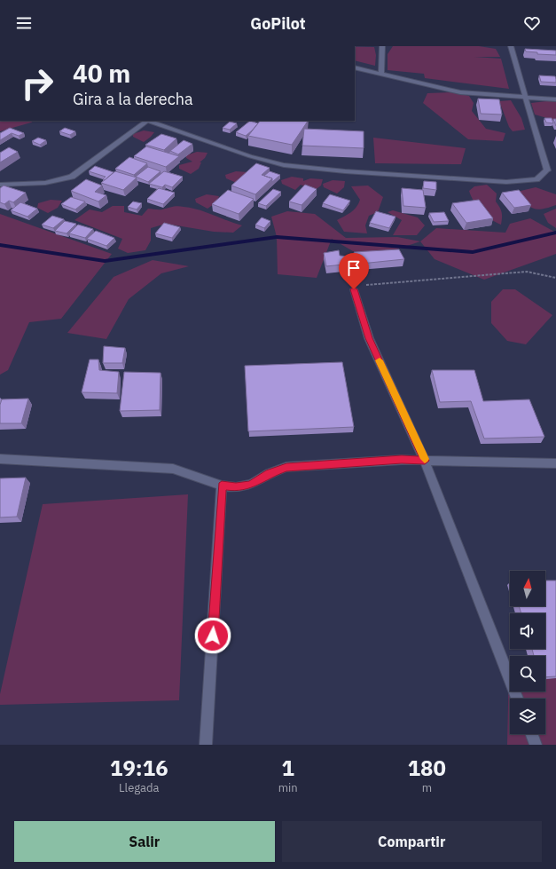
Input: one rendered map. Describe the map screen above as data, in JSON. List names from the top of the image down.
{
  "north": "top",
  "page": {
    "header": "GoPilot",
    "turn": ["40 m", "Gira a la derecha"],
    "eta": [
      "19:16",
      "Llegada",
      "1",
      "min",
      "180",
      "m"
    ],
    "buttons": ["Salir", "Compartir"]
  }
}
